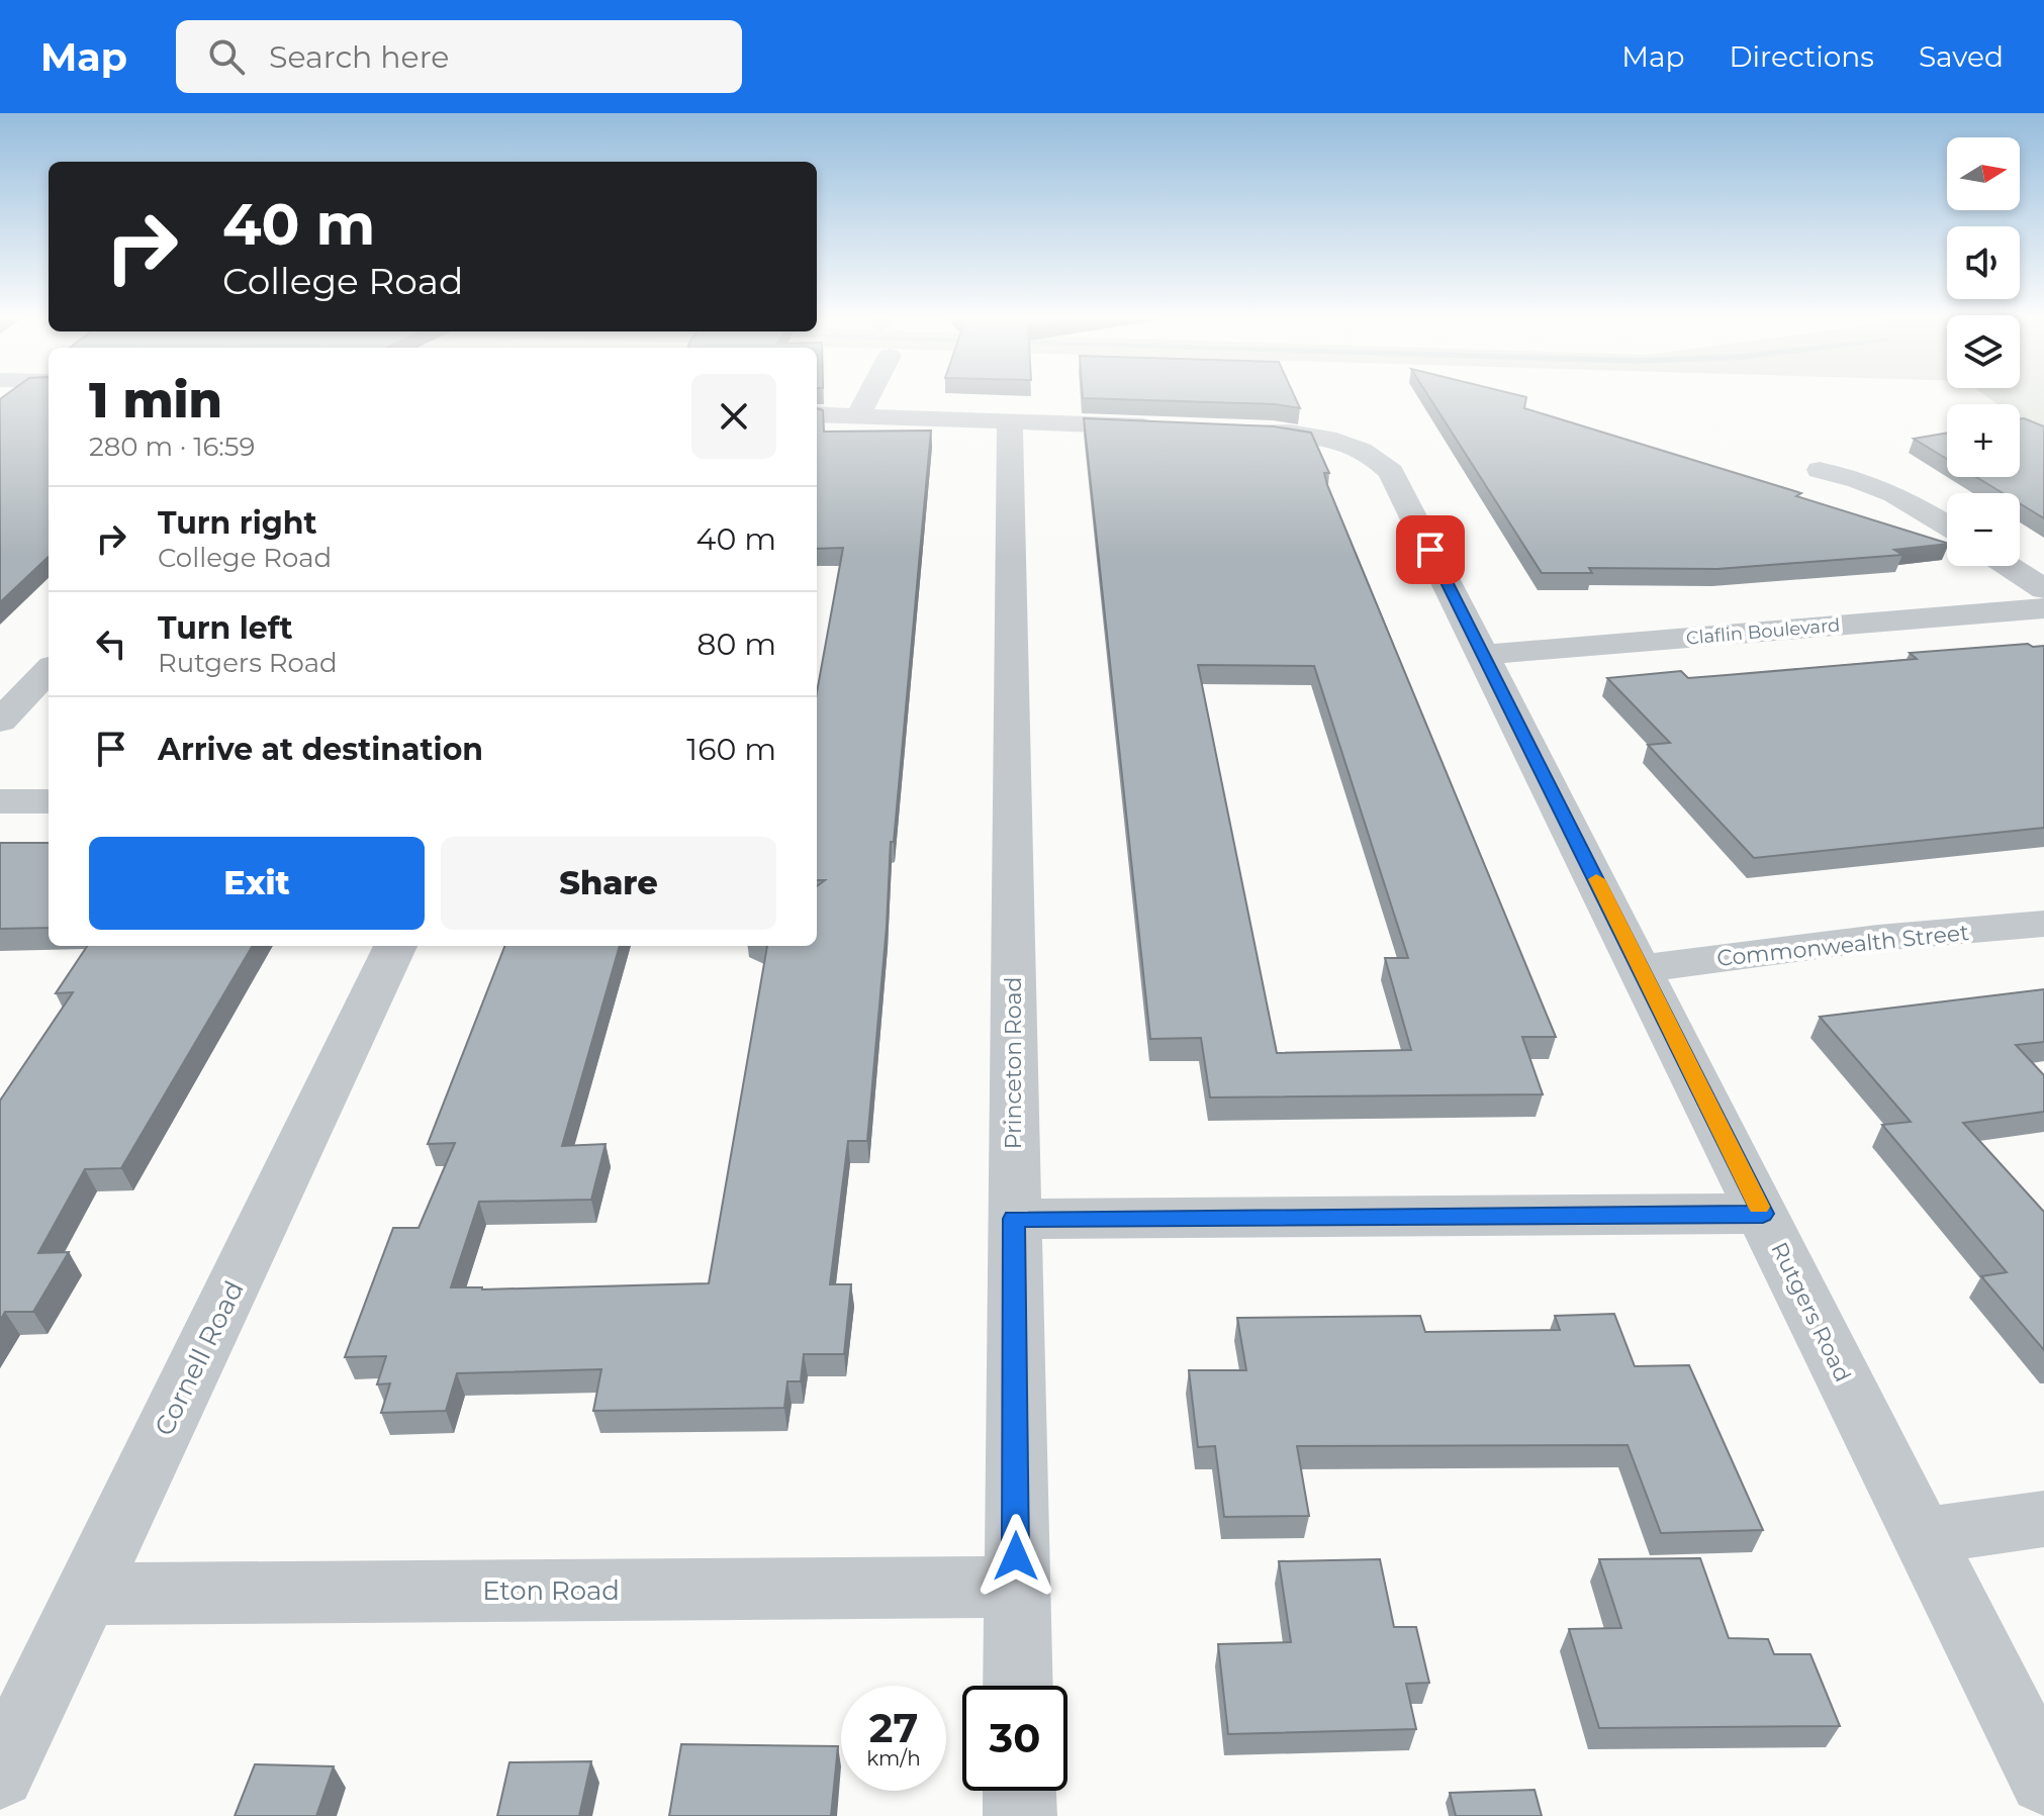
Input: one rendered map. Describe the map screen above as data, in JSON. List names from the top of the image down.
{
  "streets": {
    "street": [
      "Claflin Boulevard",
      "Commonwealth Street",
      "Princeton Road",
      "Rutgers Road",
      "Cornell Road",
      "Eton Road"
    ]
  },
  "crossings": [
    ["Claflin Boulevard", "Rutgers Road"],
    ["Commonwealth Street", "Rutgers Road"],
    ["Princeton Road", "Eton Road"],
    ["Cornell Road", "Eton Road"]
  ],
  "north": "right",
  "page": {
    "header": "Map",
    "search": "Search here",
    "nav": ["Map", "Directions", "Saved"],
    "map_buttons": ["+", "−"],
    "turn": ["40 m", "College Road"],
    "heading": ["1 min", "280 m · 16:59"],
    "list": [
      {
        "name": "Turn right",
        "note": "College Road",
        "value": "40 m"
      },
      {
        "name": "Turn left",
        "note": "Rutgers Road",
        "value": "80 m"
      },
      {
        "name": "Arrive at destination",
        "value": "160 m"
      }
    ],
    "buttons": ["Exit", "Share"],
    "speed": "27 km/h",
    "limit": "30"
  }
}
